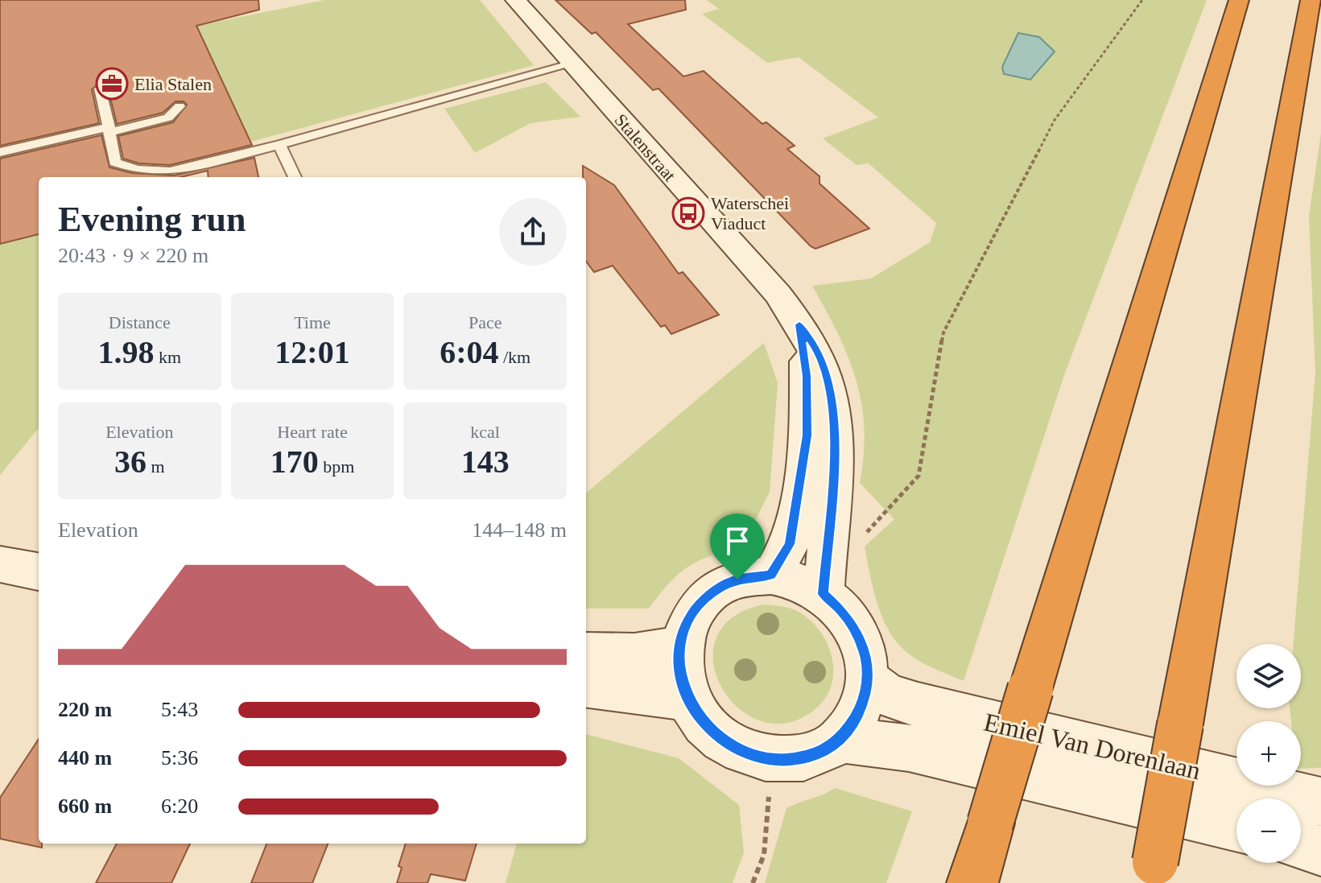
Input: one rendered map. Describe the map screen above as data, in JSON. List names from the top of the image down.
{
  "streets": {
    "street": ["Stalenstraat", "Emiel Van Dorenlaan"]
  },
  "crossings": [
    ["Stalenstraat", "Emiel Van Dorenlaan"]
  ],
  "places": {
    "office": ["Elia Stalen"],
    "bus stop": ["Waterschei Viaduct"]
  },
  "page": {
    "heading": ["Evening run", "20:43 · 9 × 220 m"],
    "stats": [
      ["Distance", "1.98 km"],
      ["Time", "12:01"],
      ["Pace", "6:04 /km"],
      ["Elevation", "36 m"],
      ["Heart rate", "170 bpm"],
      ["kcal", "143"]
    ],
    "chart": ["Elevation", "144–148 m"],
    "map_buttons": ["+", "−"],
    "list": [
      {
        "name": "220 m",
        "note": "5:43"
      },
      {
        "name": "440 m",
        "note": "5:36"
      },
      {
        "name": "660 m",
        "note": "6:20"
      }
    ]
  }
}
